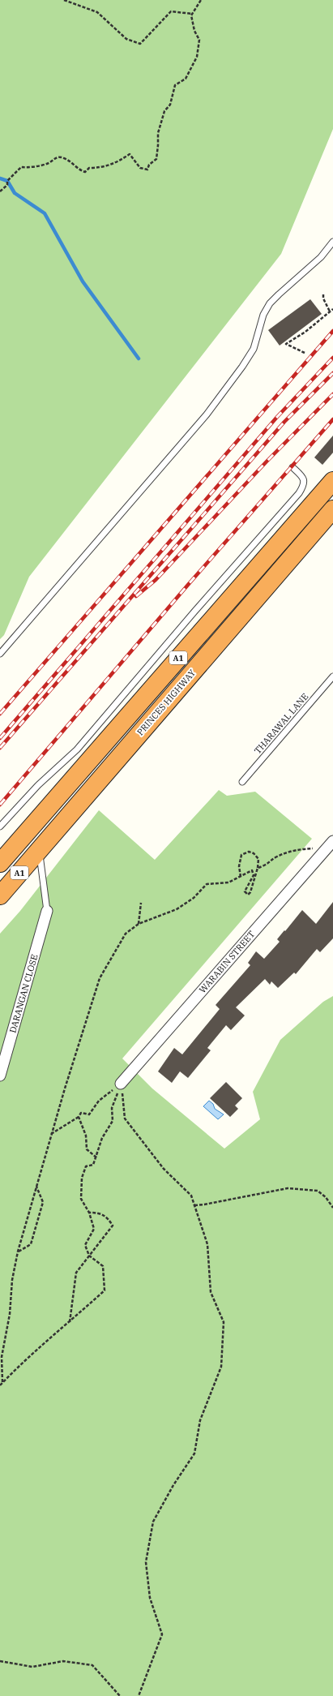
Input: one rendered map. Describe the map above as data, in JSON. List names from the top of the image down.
{
  "streets": {
    "highway": ["A1", "PRINCES HIGHWAY"],
    "street": ["WARABIN STREET", "DARANGAN CLOSE"],
    "lane": ["THARAWAL LANE"]
  }
}
